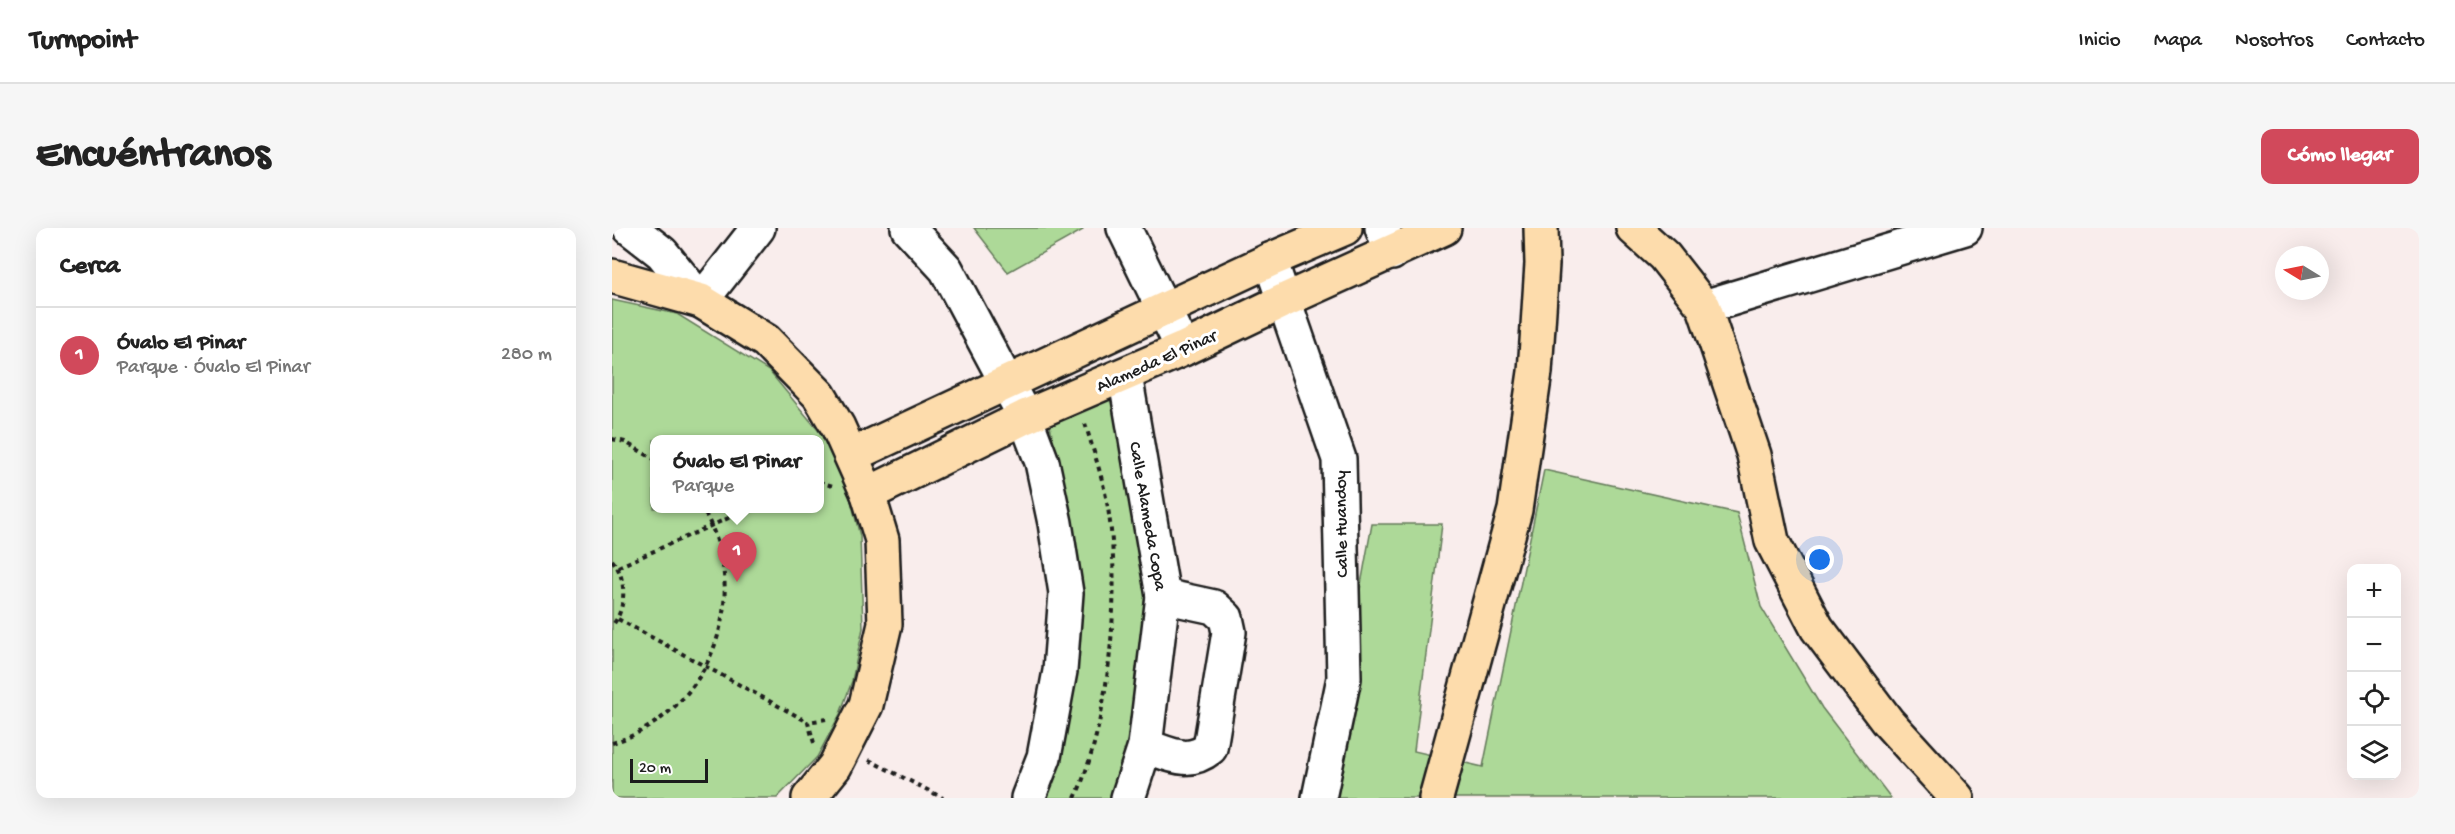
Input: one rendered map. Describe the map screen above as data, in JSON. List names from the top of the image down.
{
  "streets": {
    "main road": ["Alameda El Pinar"],
    "street": ["Calle Alameda Copa", "Calle Huandoy"]
  },
  "crossings": [
    ["Alameda El Pinar", "Calle Alameda Copa"],
    ["Alameda El Pinar", "Calle Huandoy"]
  ],
  "scale_bar": "20 m",
  "north": "left",
  "page": {
    "header": "Turnpoint",
    "nav": [
      "Inicio",
      "Mapa",
      "Nosotros",
      "Contacto"
    ],
    "buttons": "Cómo llegar",
    "title": "Encuéntranos",
    "heading": "Cerca",
    "list": [
      {
        "mark": "1",
        "name": "Óvalo El Pinar",
        "note": "Parque · Óvalo El Pinar",
        "value": "280 m"
      }
    ],
    "popup": ["Óvalo El Pinar", "Parque"],
    "pins": "1",
    "map_buttons": ["+", "−"],
    "scale": "20 m"
  }
}
